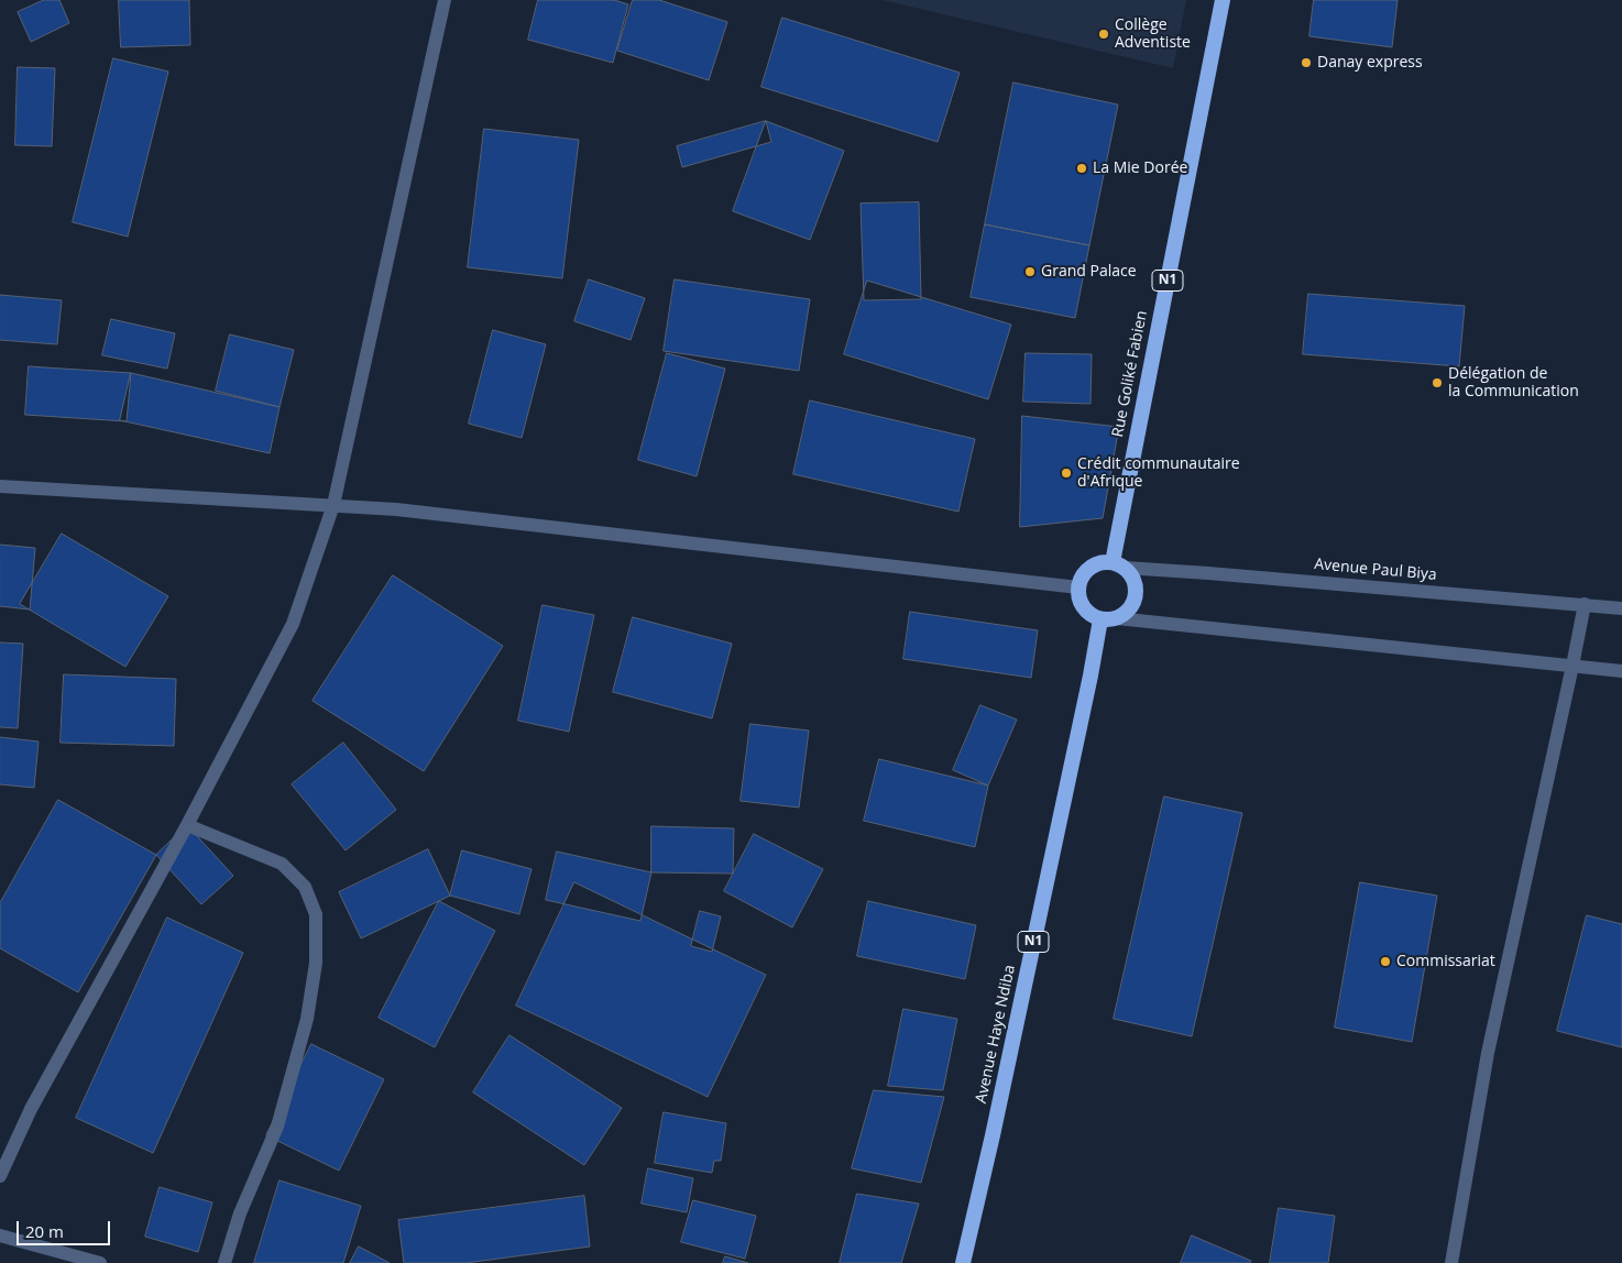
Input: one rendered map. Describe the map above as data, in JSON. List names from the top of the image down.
{
  "streets": {
    "highway": ["N1", "Rue Goliké Fabien", "Avenue Haye Ndiba"],
    "street": ["Avenue Paul Biya"]
  },
  "crossings": [
    ["Rue Goliké Fabien", "Avenue Paul Biya"],
    ["Rue Goliké Fabien", "Avenue Haye Ndiba"],
    ["Avenue Paul Biya", "Avenue Haye Ndiba"]
  ],
  "places": [
    "Collège Adventiste",
    "Danay express",
    "La Mie Dorée",
    "Grand Palace",
    "Délégation de la Communication",
    "Crédit communautaire d'Afrique",
    "Commissariat"
  ],
  "scale_bar": "20 m"
}
